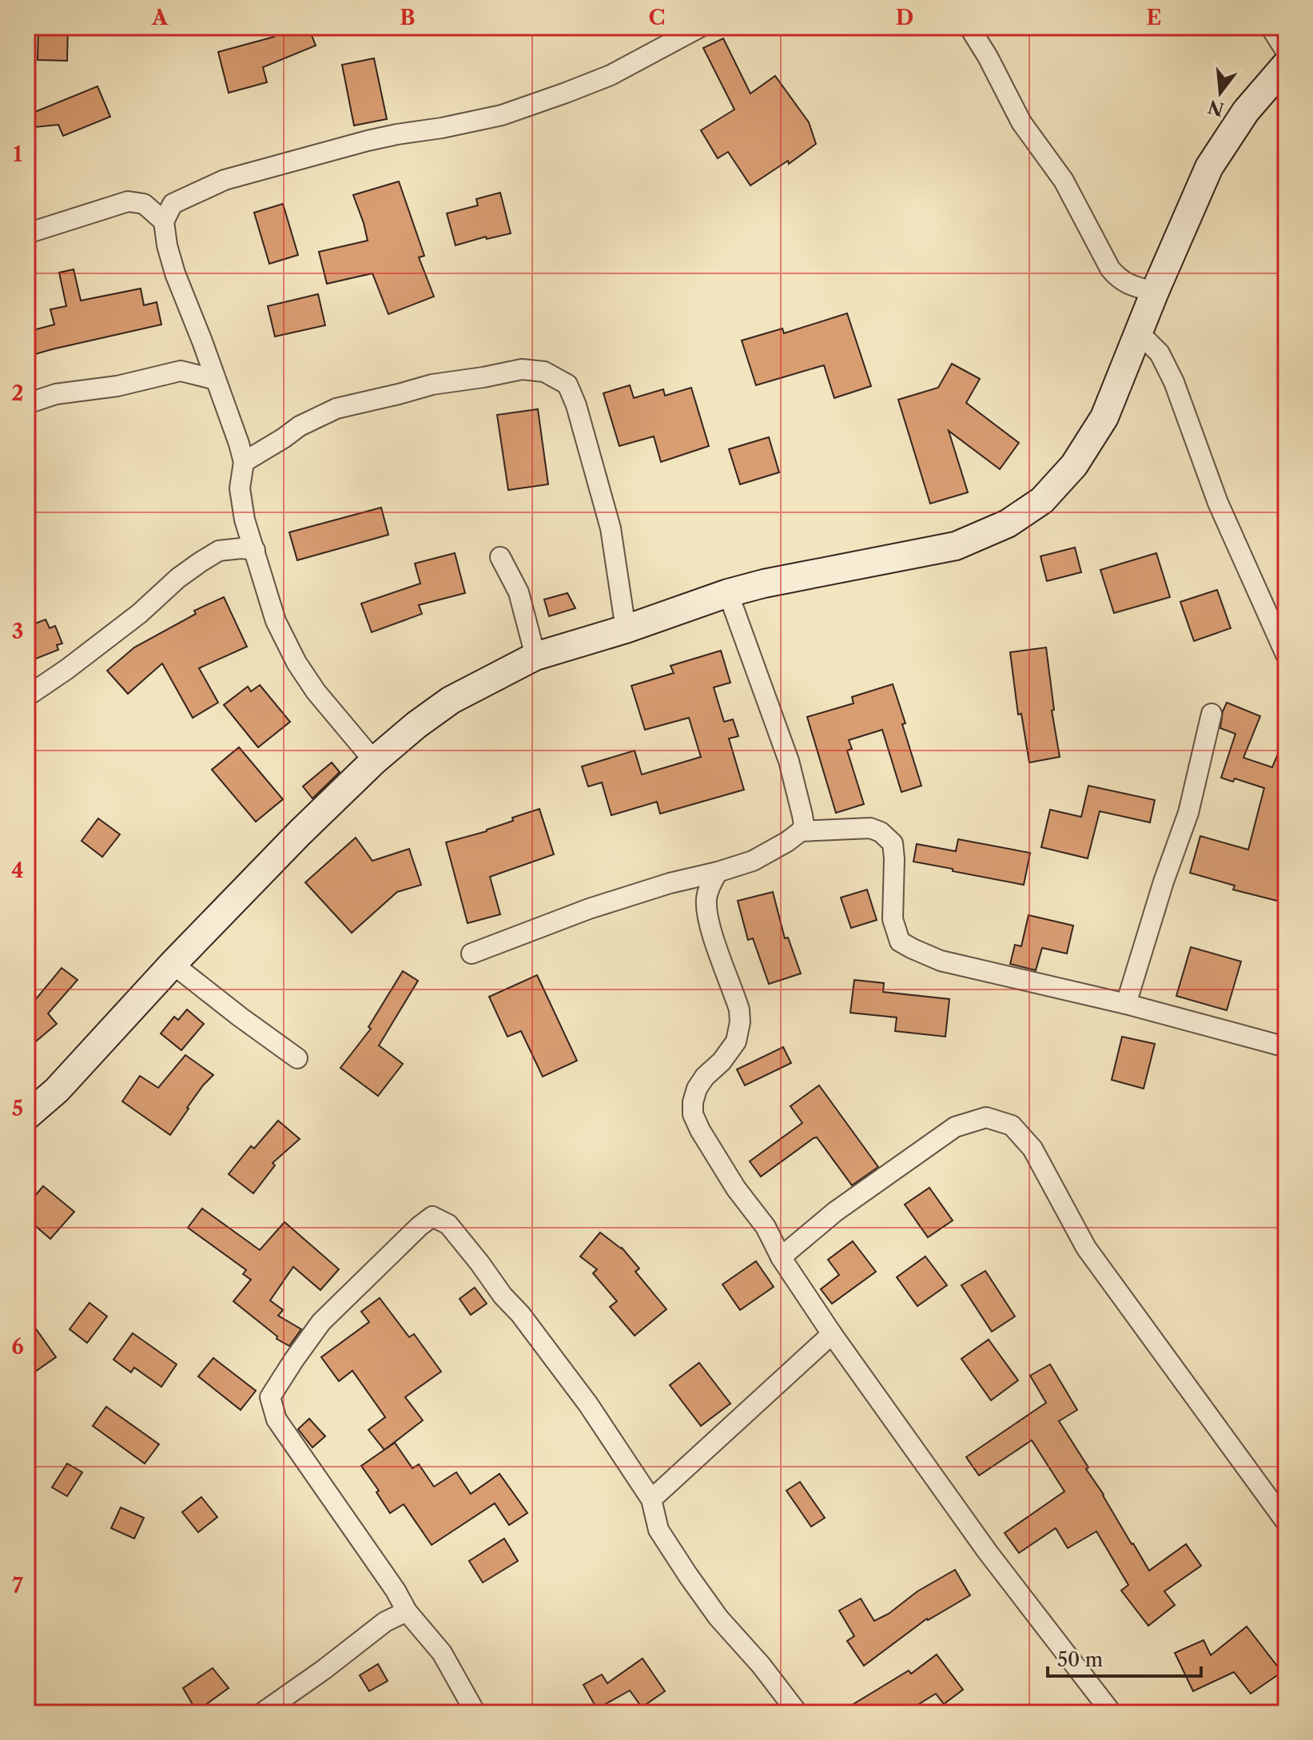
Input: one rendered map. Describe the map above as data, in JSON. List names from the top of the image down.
{
  "scale_bar": "50 m",
  "north": "bottom",
  "grid": {
    "columns": [
      "A",
      "B",
      "C",
      "D",
      "E"
    ],
    "rows": [
      "1",
      "2",
      "3",
      "4",
      "5",
      "6",
      "7"
    ]
  }
}
